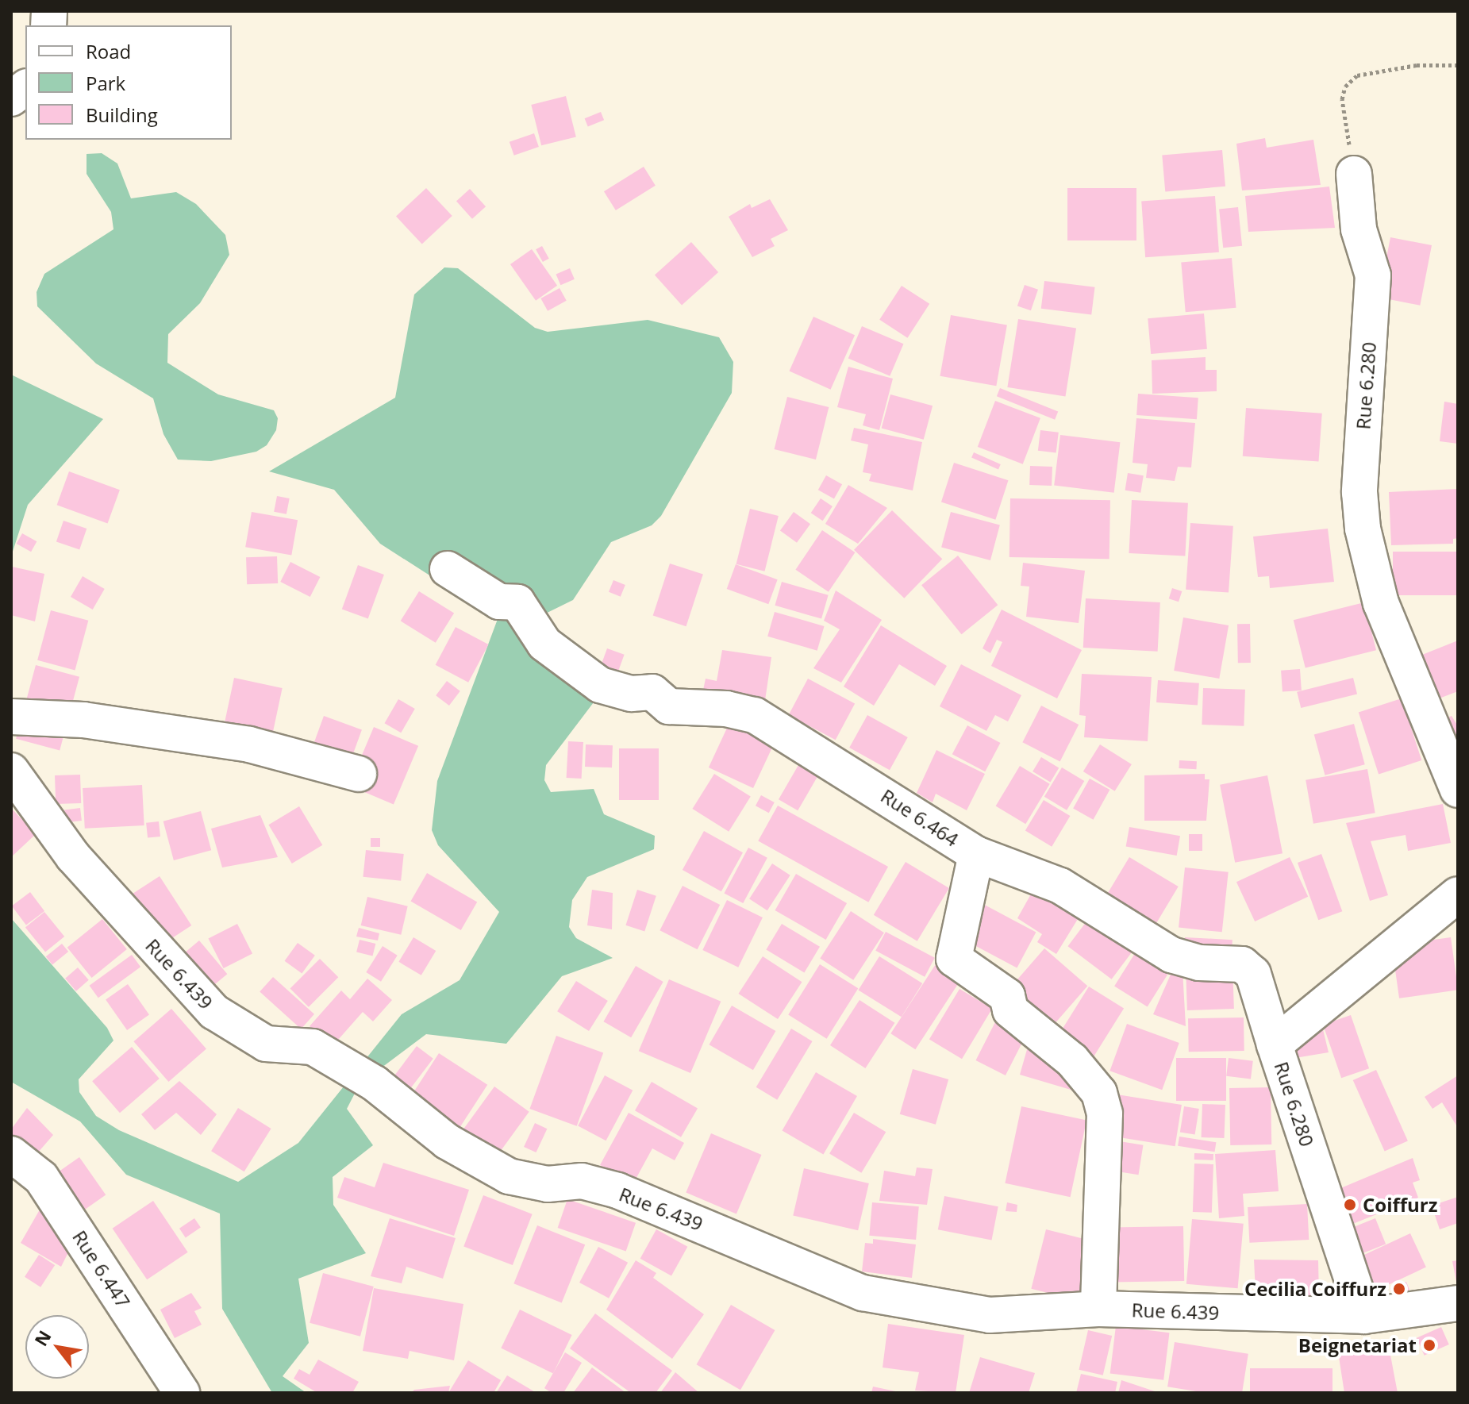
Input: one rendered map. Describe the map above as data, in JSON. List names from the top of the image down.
{
  "streets": {
    "street": [
      "Rue 6.280",
      "Rue 6.464",
      "Rue 6.439",
      "Rue 6.447"
    ]
  },
  "crossings": [
    ["Rue 6.280", "Rue 6.439"],
    ["Rue 6.464", "Rue 6.439"]
  ],
  "places": ["Coiffurz", "Cecilia Coiffurz", "Beignetariat"],
  "legend": ["Road", "Park", "Building"],
  "north": "top left"
}
